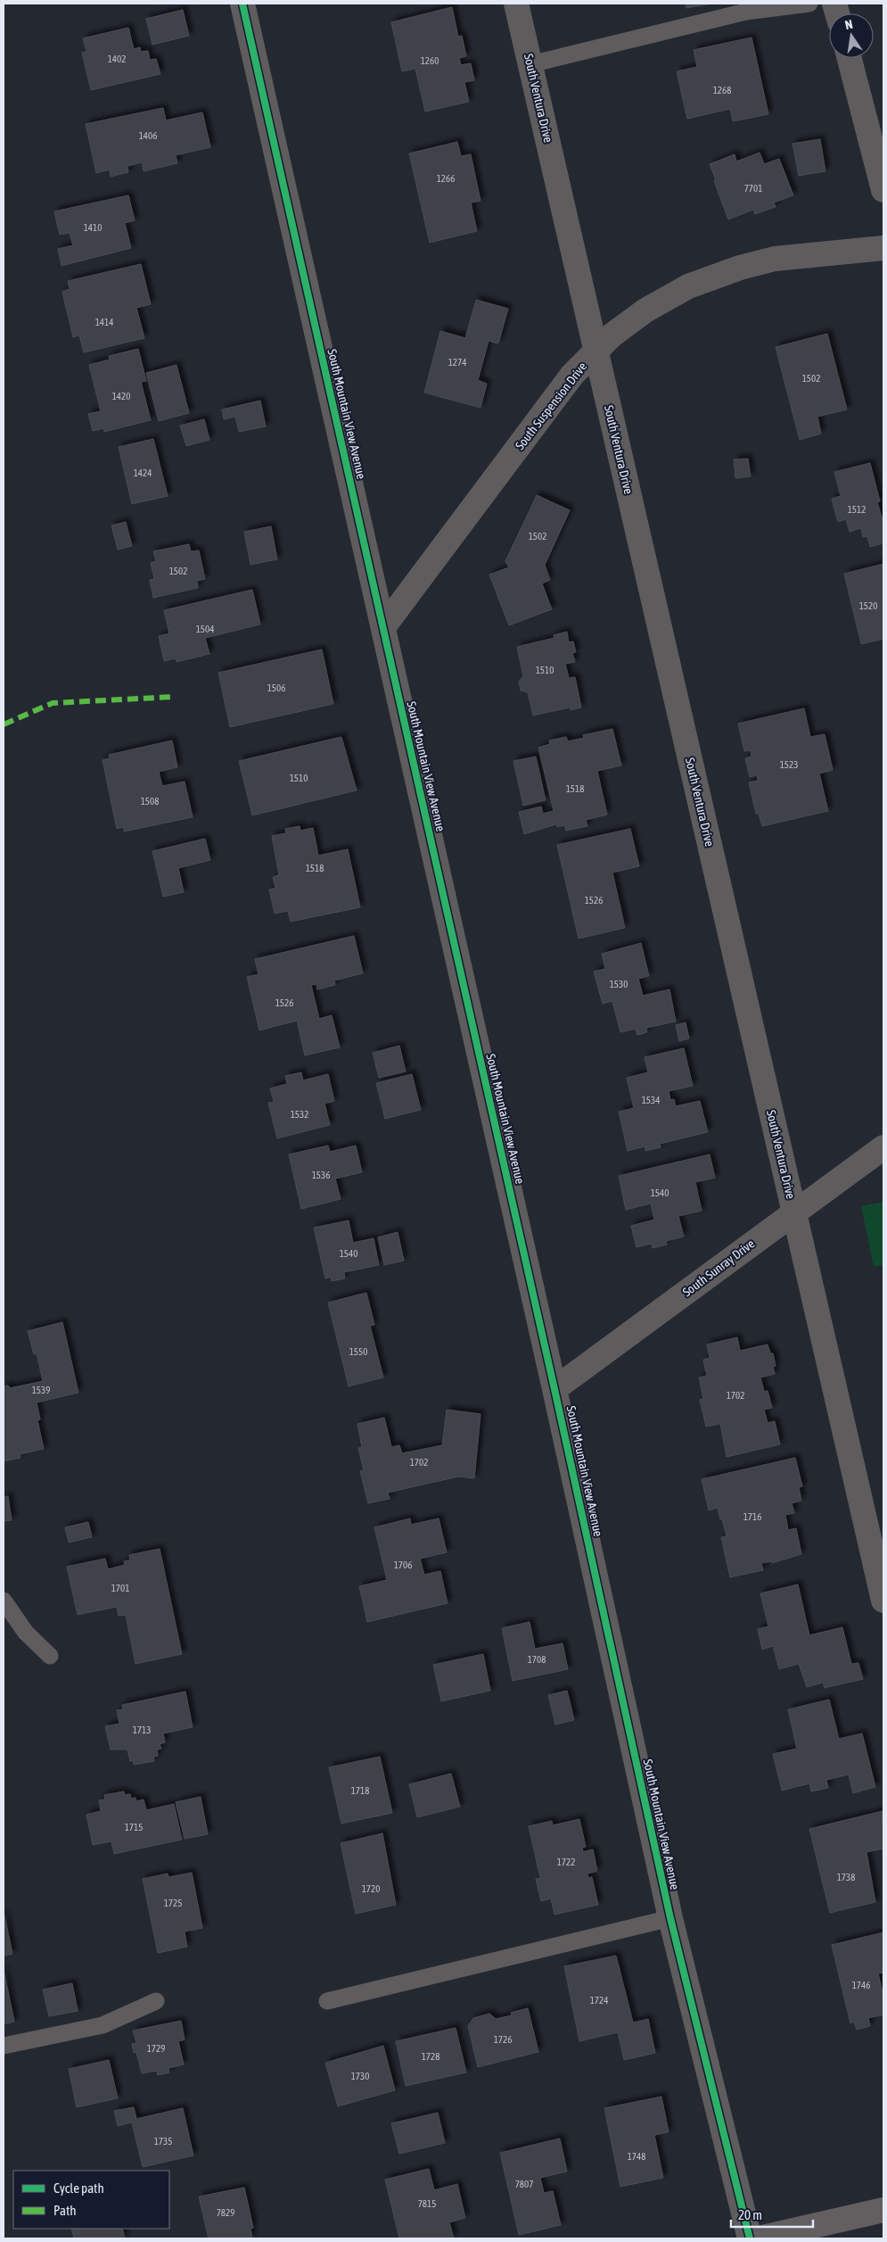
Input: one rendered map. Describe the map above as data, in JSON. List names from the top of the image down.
{
  "streets": {
    "street": [
      "South Ventura Drive",
      "South Suspension Drive",
      "South Mountain View Avenue",
      "South Sunray Drive"
    ]
  },
  "crossings": [
    ["South Ventura Drive", "South Suspension Drive"],
    ["South Ventura Drive", "South Sunray Drive"],
    ["South Suspension Drive", "South Mountain View Avenue"],
    ["South Mountain View Avenue", "South Sunray Drive"]
  ],
  "house_numbers": [
    "1402",
    "1260",
    "1268",
    "1406",
    "1266",
    "7701",
    "1410",
    "1414",
    "1274",
    "1502",
    "1420",
    "1424",
    "1512",
    "1502",
    "1502",
    "1520",
    "1504",
    "1510",
    "1506",
    "1523",
    "1510",
    "1518",
    "1508",
    "1518",
    "1526",
    "1530",
    "1526",
    "1534",
    "1532",
    "1536",
    "1540",
    "1540",
    "1550",
    "1539",
    "1702",
    "1702",
    "1716",
    "1706",
    "1701",
    "1708",
    "1713",
    "1718",
    "1715",
    "1722",
    "1738",
    "1720",
    "1725",
    "1746",
    "1724",
    "1726",
    "1729",
    "1728",
    "1730",
    "1735",
    "1748",
    "7807",
    "7815",
    "7829"
  ],
  "legend": ["Cycle path", "Path"],
  "scale_bar": "20 m",
  "north": "top"
}
